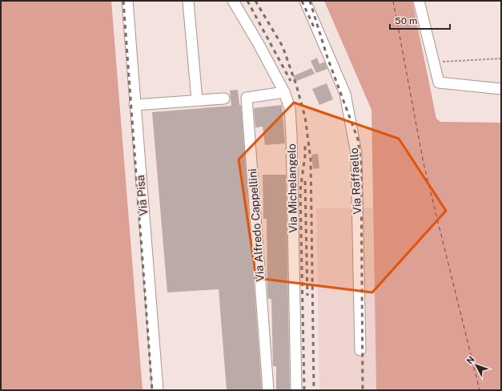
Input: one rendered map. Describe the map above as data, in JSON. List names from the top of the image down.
{
  "streets": {
    "lane": [
      "Via Raffaello",
      "Via Michelangelo",
      "Via Pisa",
      "Via Alfredo Cappellini"
    ]
  },
  "crossings": [
    ["Via Michelangelo", "Via Alfredo Cappellini"]
  ],
  "scale_bar": "50 m",
  "north": "top left"
}
